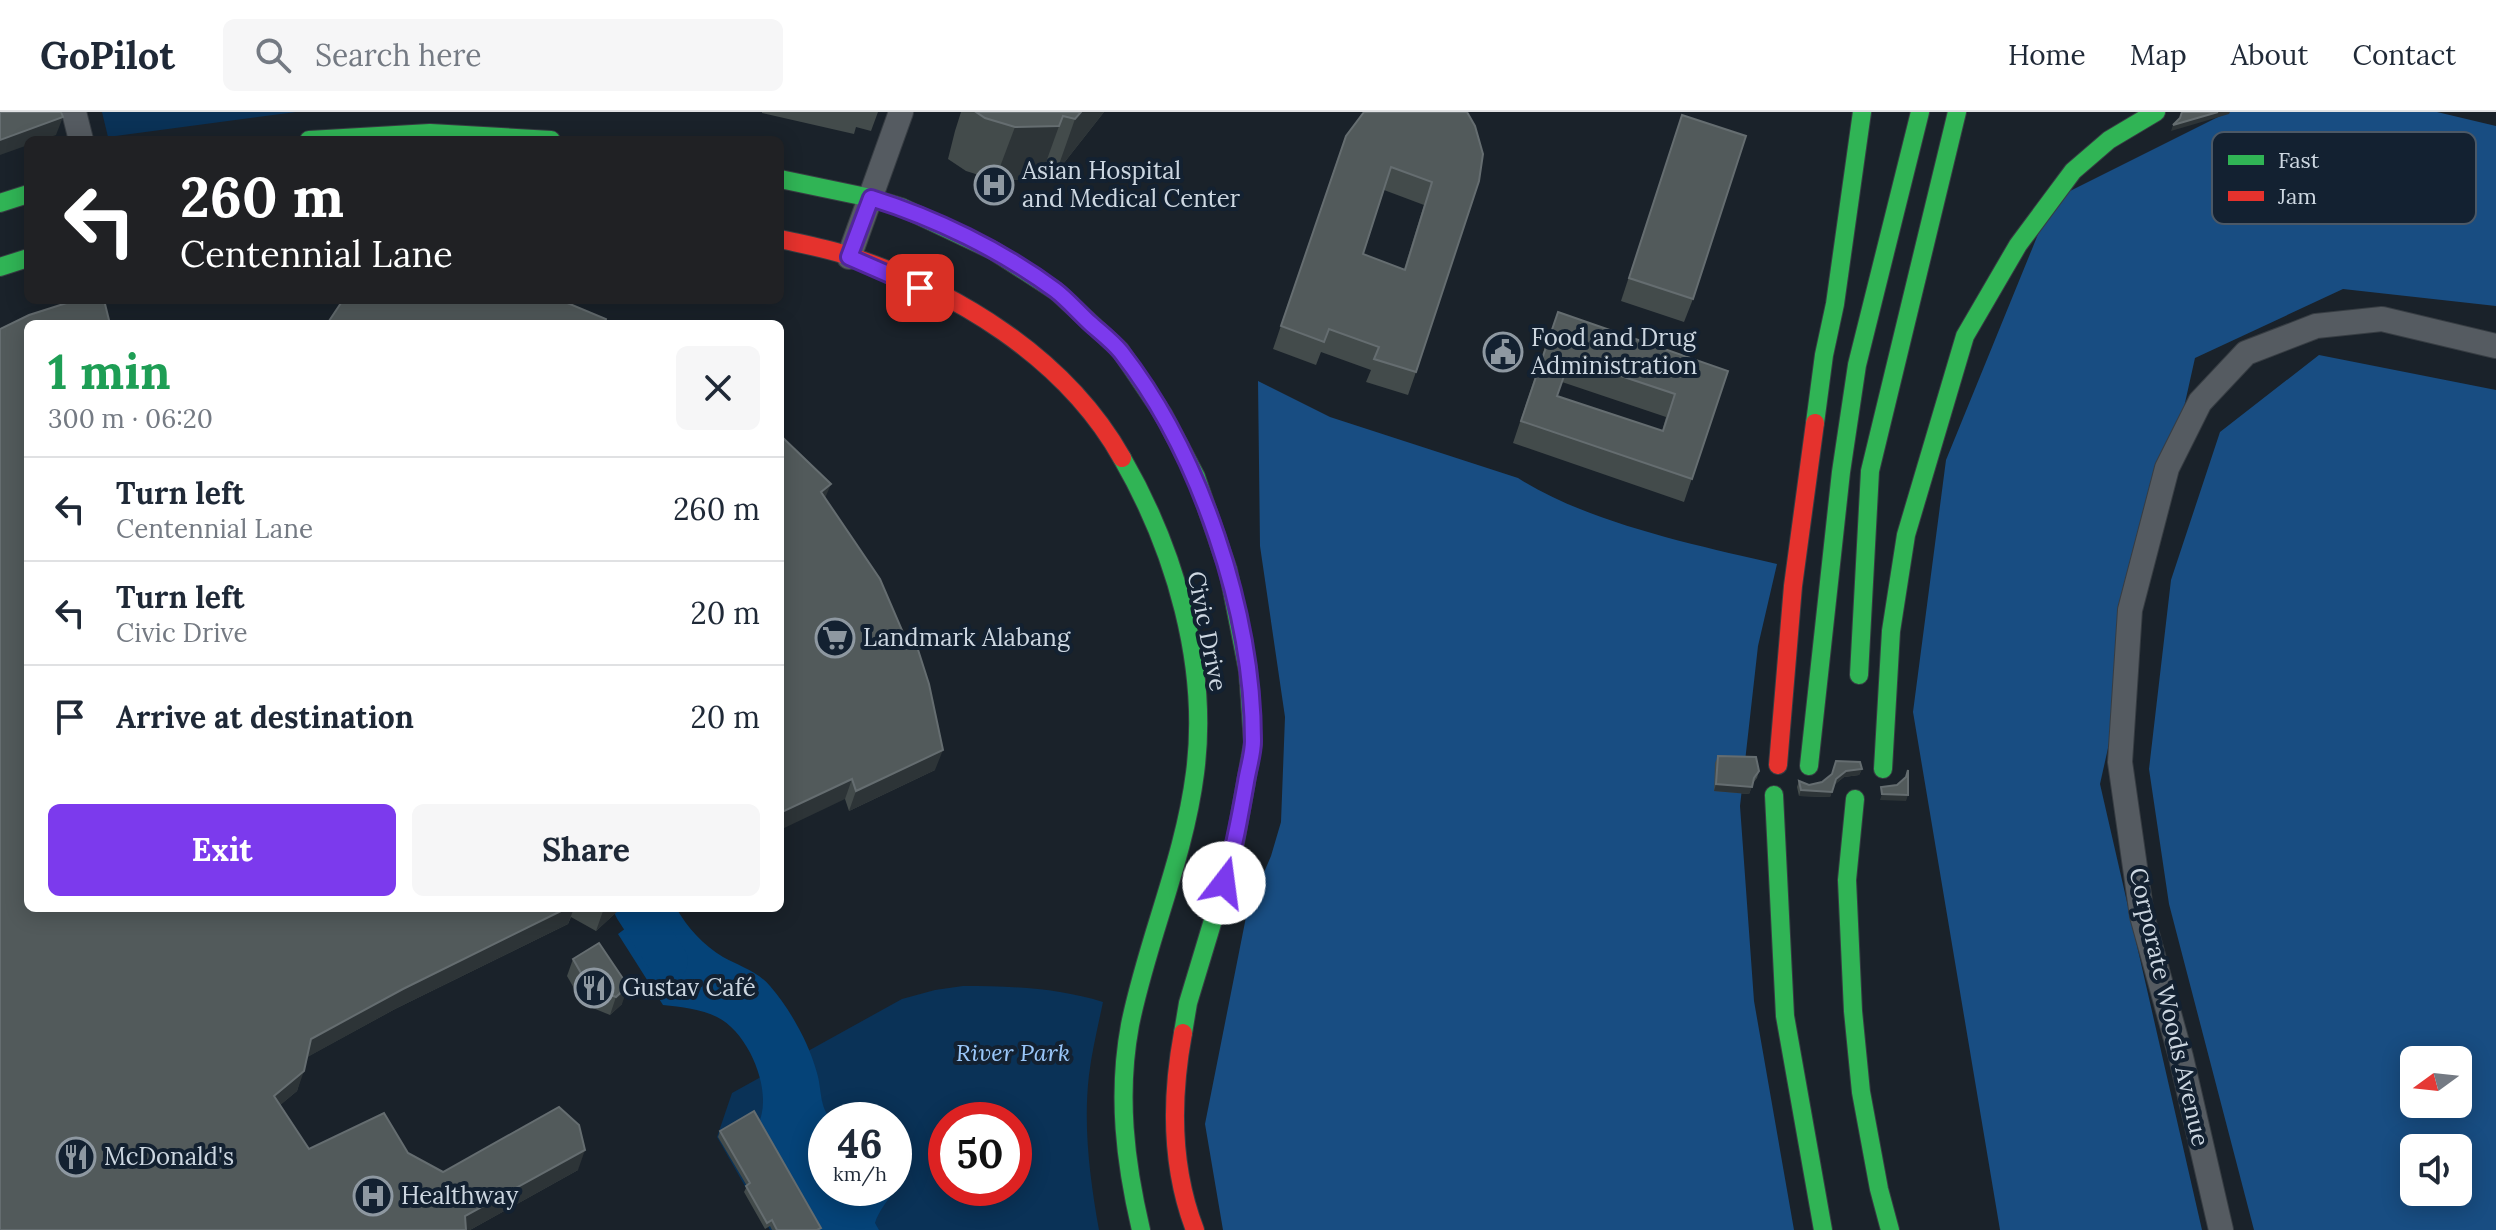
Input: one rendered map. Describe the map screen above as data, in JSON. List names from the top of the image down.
{
  "streets": {
    "main road": ["Civic Drive"],
    "street": ["Corporate Woods Avenue"]
  },
  "parks": ["River Park"],
  "places": {
    "hospital": ["Asian Hospital and Medical Center", "Healthway"],
    "public building": ["Food and Drug Administration"],
    "supermarket": ["Landmark Alabang"],
    "restaurant": ["Gustav Café", "McDonald's"]
  },
  "legend": ["Fast", "Jam"],
  "north": "left",
  "page": {
    "header": "GoPilot",
    "search": "Search here",
    "nav": [
      "Home",
      "Map",
      "About",
      "Contact"
    ],
    "turn": ["260 m", "Centennial Lane"],
    "heading": ["1 min", "300 m · 06:20"],
    "list": [
      {
        "name": "Turn left",
        "note": "Centennial Lane",
        "value": "260 m"
      },
      {
        "name": "Turn left",
        "note": "Civic Drive",
        "value": "20 m"
      },
      {
        "name": "Arrive at destination",
        "value": "20 m"
      }
    ],
    "buttons": ["Exit", "Share"],
    "speed": "46 km/h",
    "limit": "50"
  }
}
